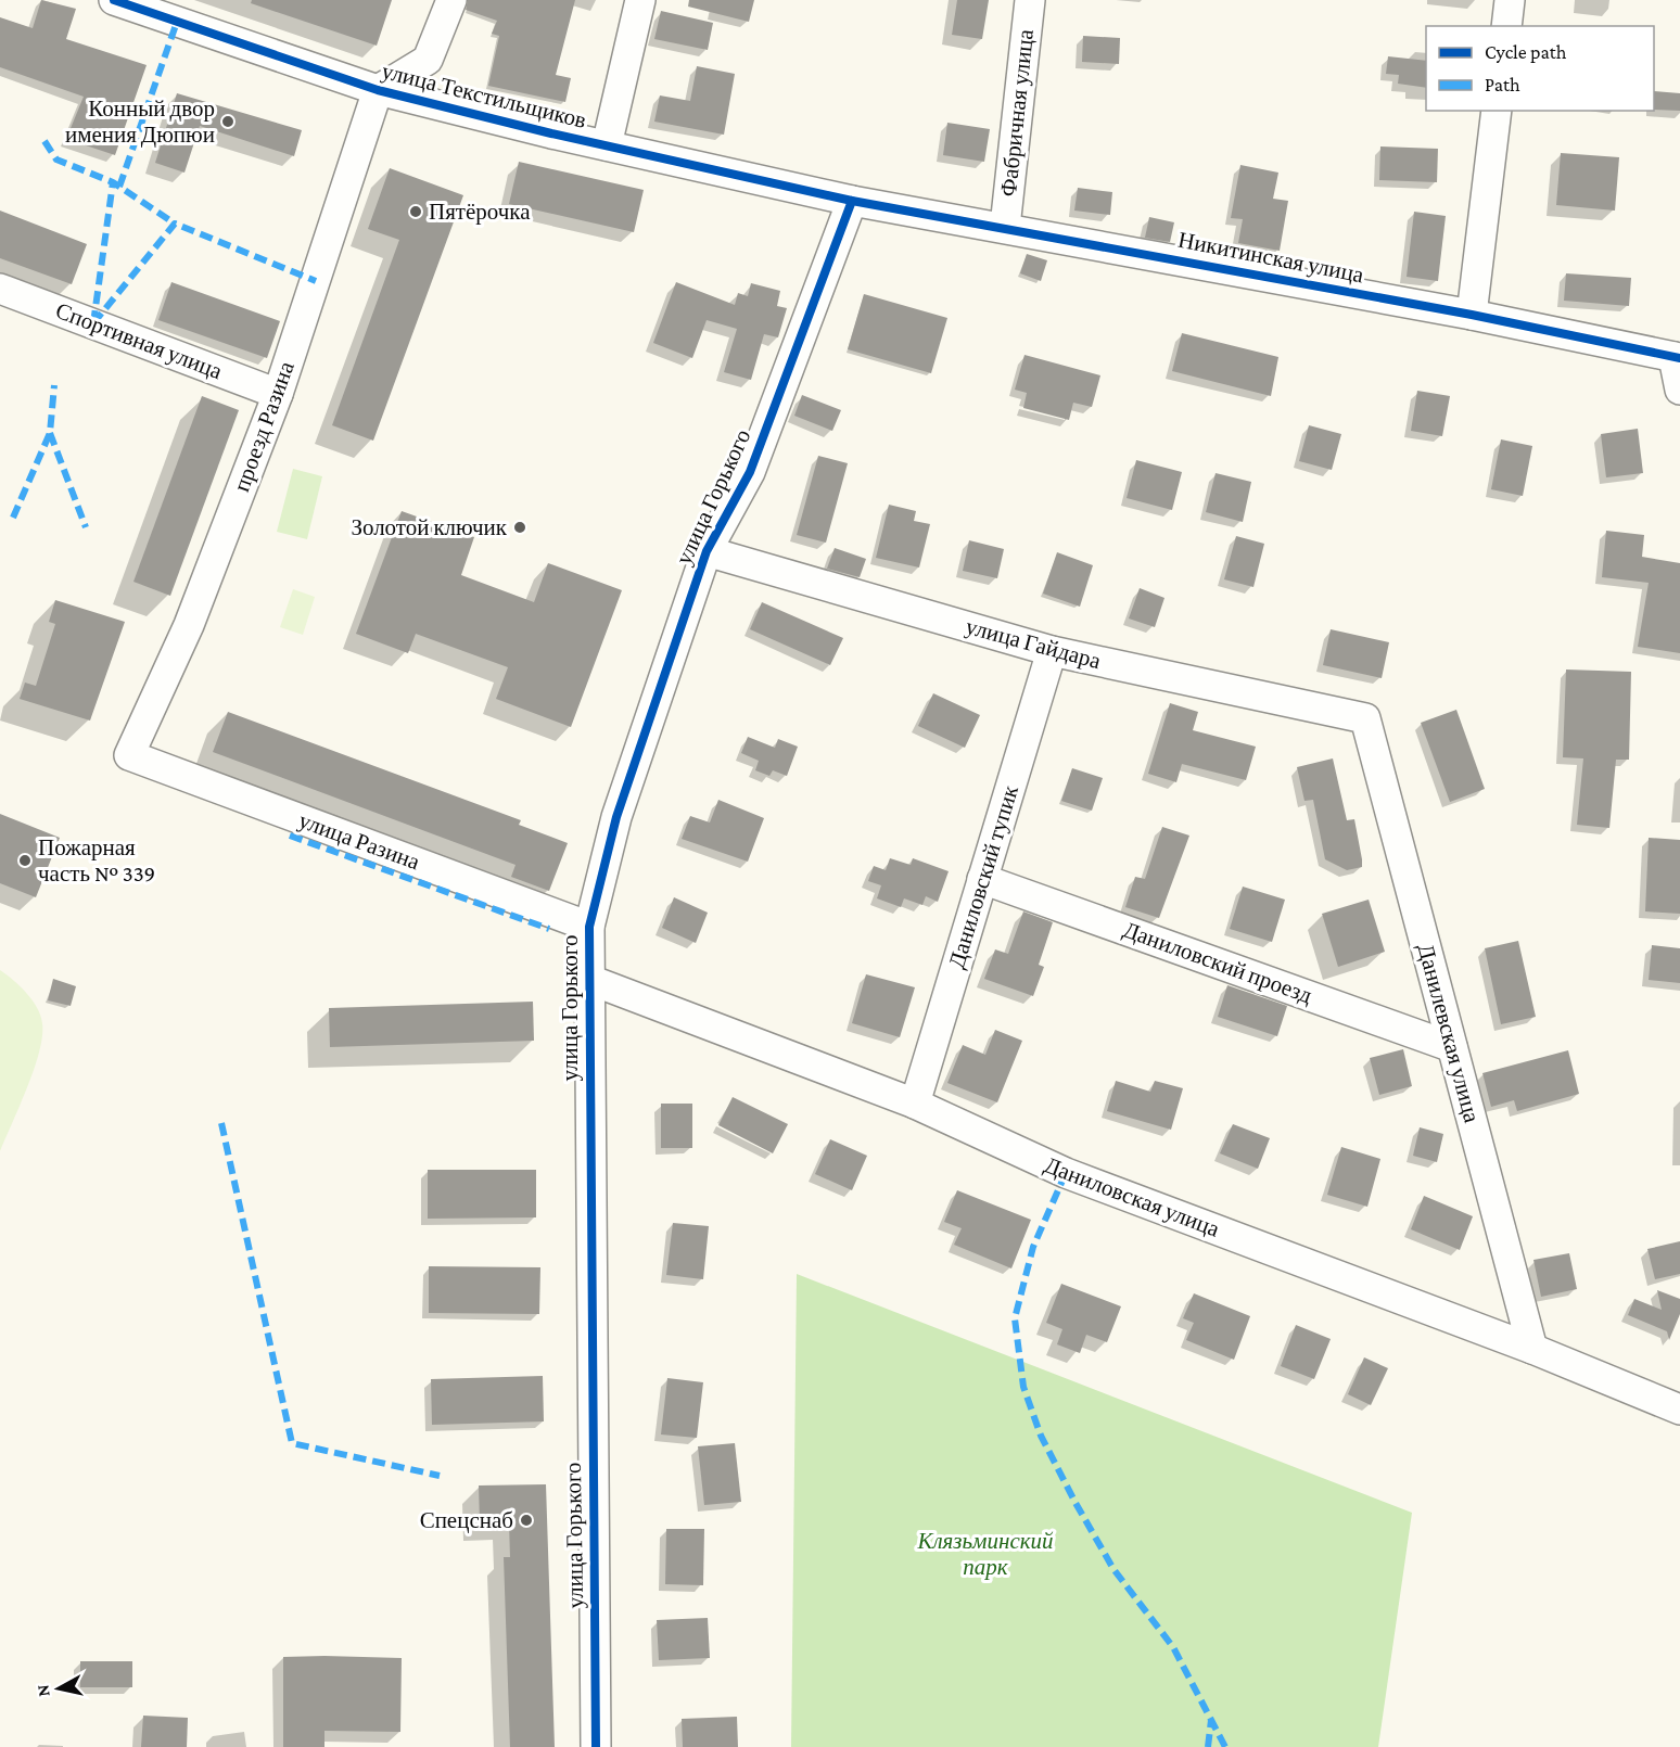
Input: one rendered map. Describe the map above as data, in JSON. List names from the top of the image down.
{
  "streets": {
    "street": [
      "улица Текстильщиков",
      "Фабричная улица",
      "Никитинская улица",
      "Спортивная улица",
      "проезд Разина",
      "улица Горького",
      "улица Гайдара",
      "улица Разина",
      "Даниловский тупик",
      "Даниловский проезд",
      "Данилевская улица",
      "Даниловская улица"
    ]
  },
  "crossings": [
    ["улица Текстильщиков", "Никитинская улица"],
    ["улица Текстильщиков", "проезд Разина"],
    ["улица Текстильщиков", "улица Горького"],
    ["Фабричная улица", "Никитинская улица"],
    ["Никитинская улица", "улица Горького"],
    ["Спортивная улица", "проезд Разина"],
    ["проезд Разина", "улица Разина"],
    ["улица Горького", "улица Гайдара"],
    ["улица Горького", "улица Разина"],
    ["улица Горького", "Даниловская улица"],
    ["улица Гайдара", "Даниловский тупик"],
    ["улица Гайдара", "Данилевская улица"],
    ["Даниловский тупик", "Даниловский проезд"],
    ["Даниловский тупик", "Даниловская улица"],
    ["Даниловский проезд", "Данилевская улица"],
    ["Данилевская улица", "Даниловская улица"]
  ],
  "parks": ["Клязьминский парк"],
  "places": [
    "Конный двор имения Дюпюи",
    "Пятёрочка",
    "Золотой ключик",
    "Пожарная часть № 339",
    "Спецснаб"
  ],
  "legend": ["Cycle path", "Path"],
  "north": "left"
}
